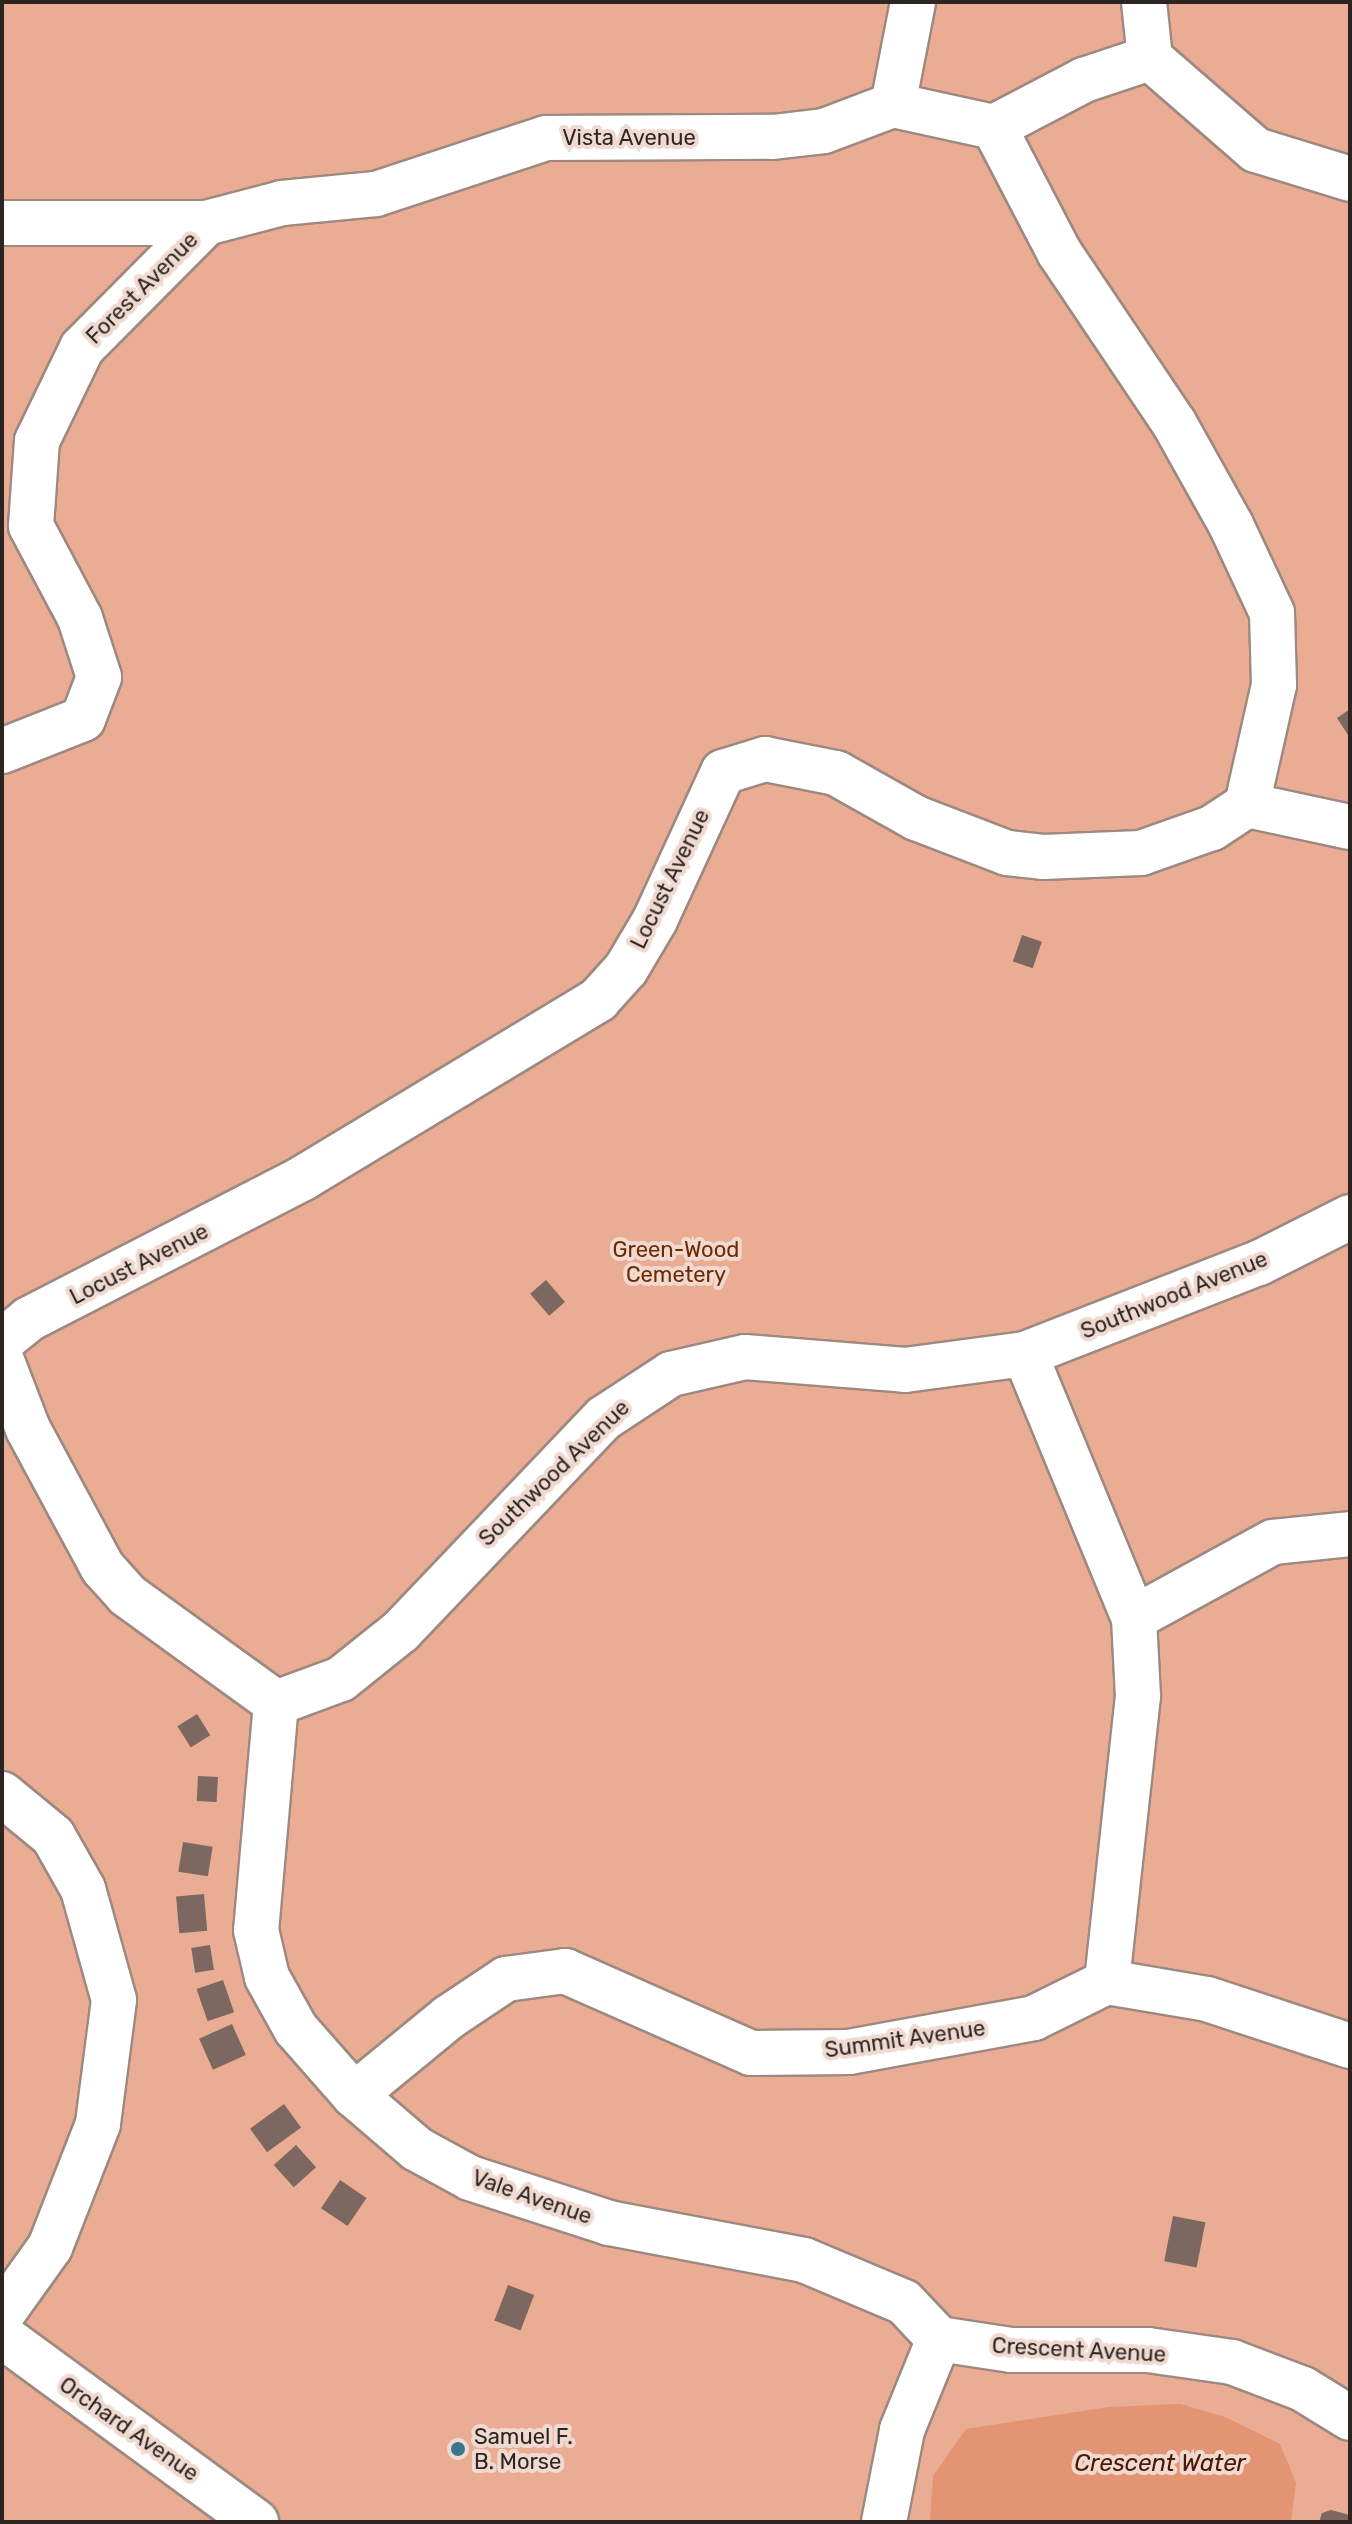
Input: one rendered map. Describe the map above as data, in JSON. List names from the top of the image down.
{
  "streets": {
    "lane": [
      "Vista Avenue",
      "Forest Avenue",
      "Locust Avenue",
      "Southwood Avenue",
      "Summit Avenue",
      "Vale Avenue",
      "Crescent Avenue",
      "Orchard Avenue"
    ]
  },
  "crossings": [
    ["Vista Avenue", "Forest Avenue"],
    ["Southwood Avenue", "Vale Avenue"],
    ["Summit Avenue", "Vale Avenue"],
    ["Vale Avenue", "Crescent Avenue"]
  ],
  "water": ["Crescent Water"],
  "parks": ["Green-Wood Cemetery"],
  "places": ["Samuel F. B. Morse"]
}
